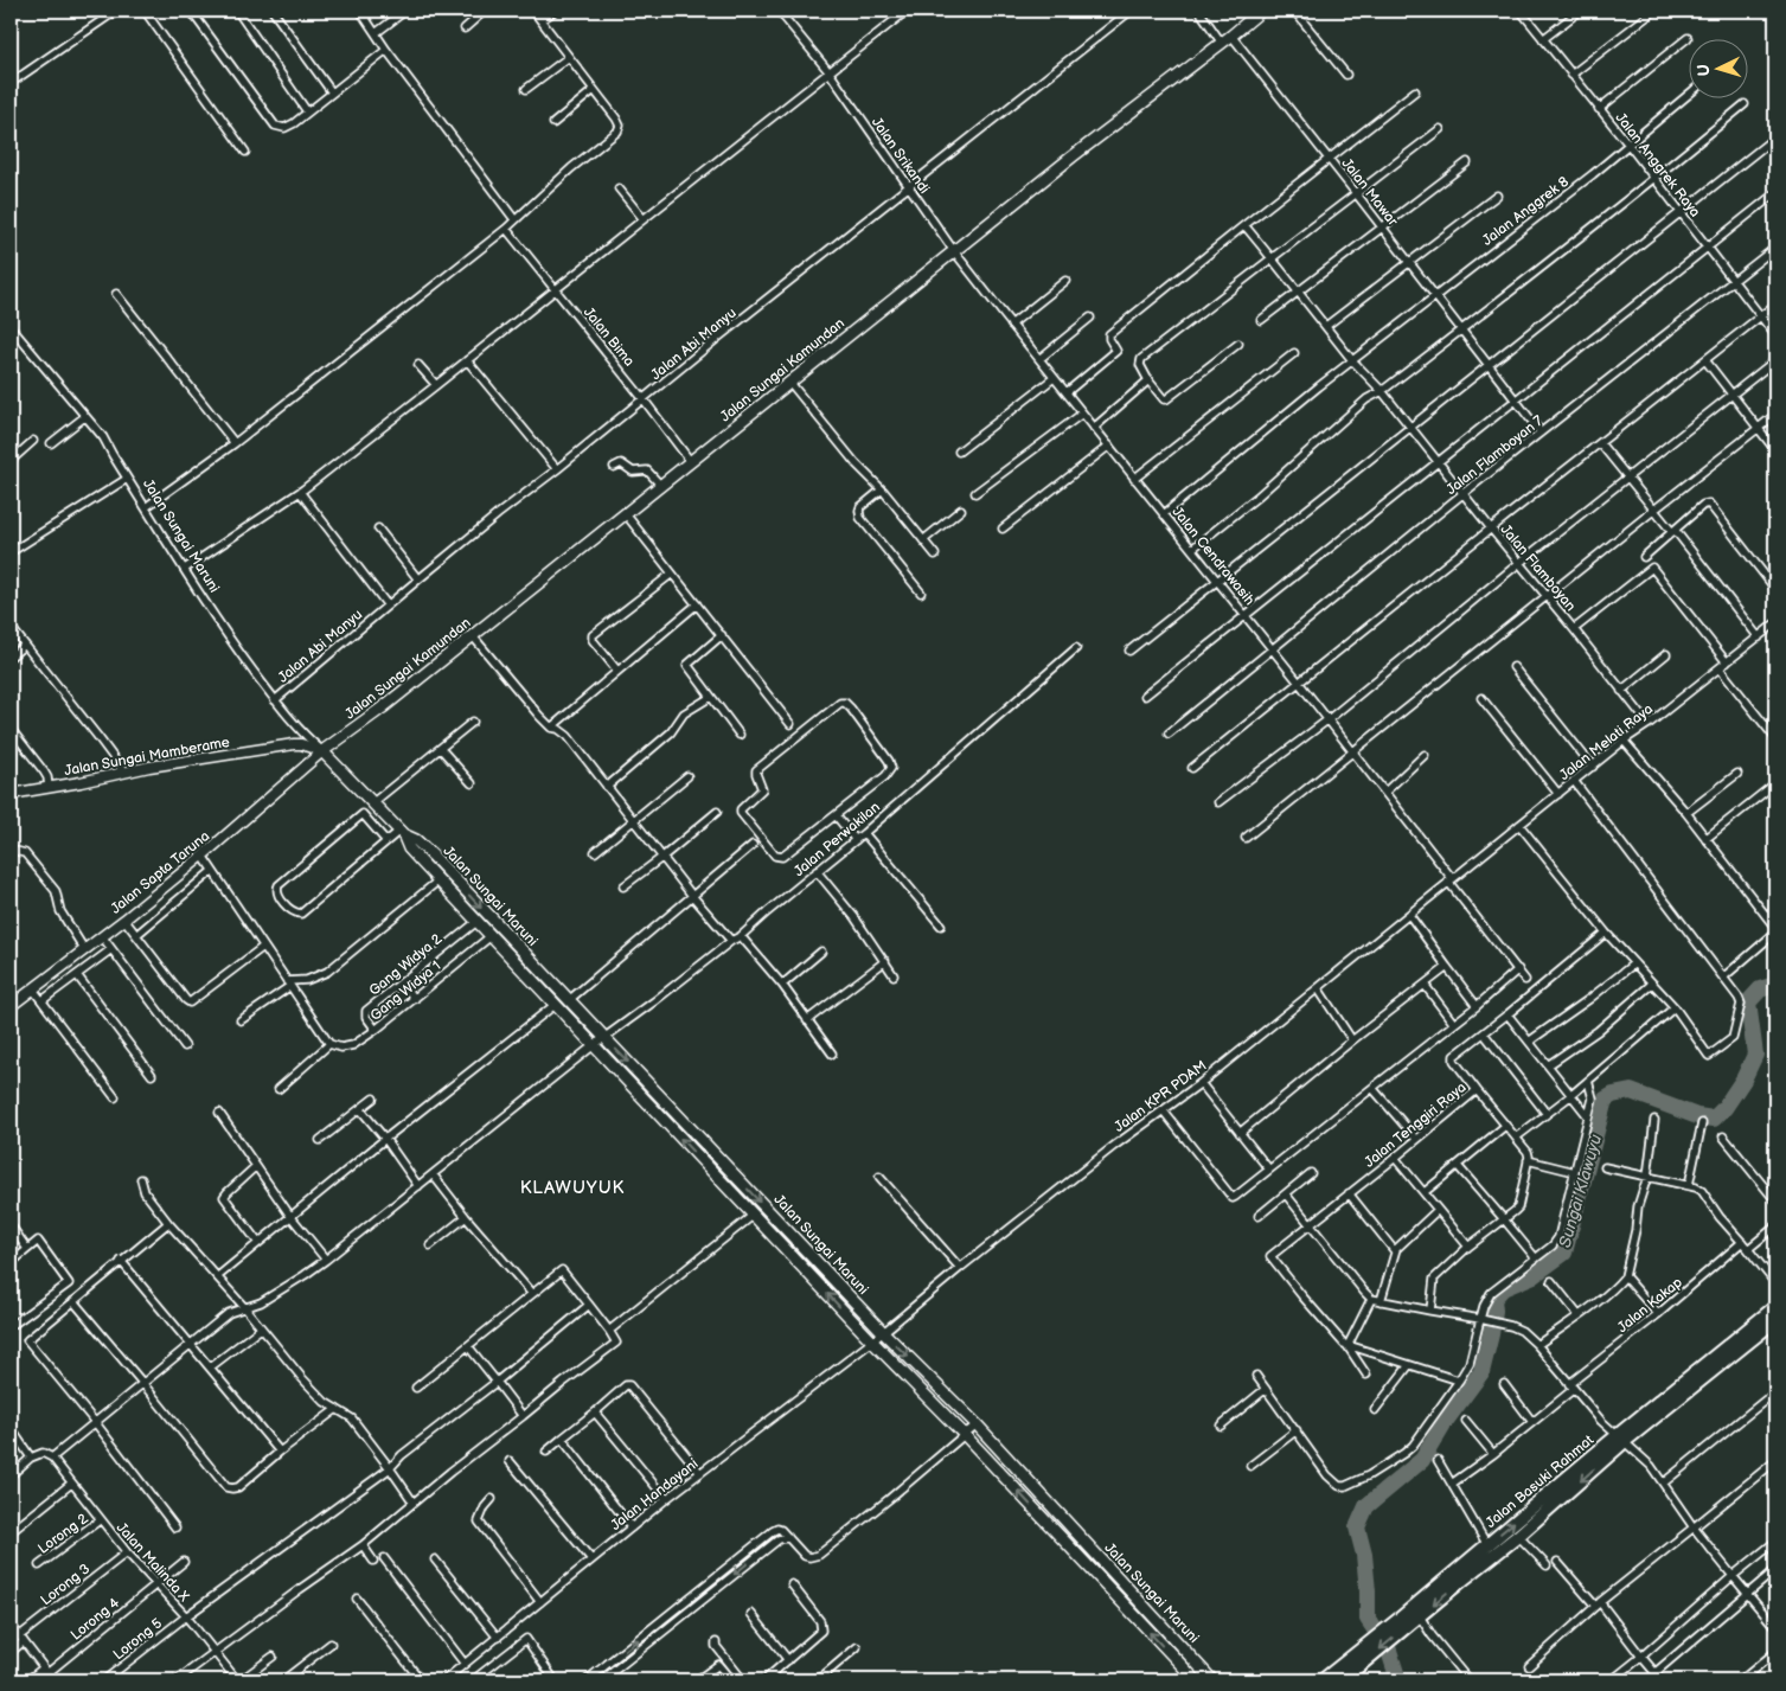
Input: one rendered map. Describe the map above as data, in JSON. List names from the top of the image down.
{
  "streets": {
    "highway": ["Jalan Basuki Rahmat"],
    "main road": ["Jalan Sungai Kamundan", "Jalan Sungai Maruni"],
    "street": [
      "Jalan Srikandi",
      "Jalan Anggrek Raya",
      "Jalan Mawar",
      "Jalan Anggrek 8",
      "Jalan Bima",
      "Jalan Abi Manyu",
      "Jalan Flamboyan 7",
      "Jalan Cendrawasih",
      "Jalan Flamboyan",
      "Jalan Melati Raya",
      "Jalan Sungai Mamberame",
      "Jalan Perwakilan",
      "Jalan Sapta Taruna",
      "Gang Widya 2",
      "Gang Widya 1",
      "Jalan KPR PDAM",
      "Jalan Tenggiri Raya",
      "Jalan Kakap",
      "Jalan Handayani",
      "Lorong 2",
      "Jalan Malinda X",
      "Lorong 3",
      "Lorong 4",
      "Lorong 5"
    ]
  },
  "crossings": [
    ["Jalan Srikandi", "Jalan Abi Manyu"],
    ["Jalan Srikandi", "Jalan Sungai Kamundan"],
    ["Jalan Srikandi", "Jalan Cendrawasih"],
    ["Jalan Anggrek Raya", "Jalan Anggrek 8"],
    ["Jalan Anggrek Raya", "Jalan Flamboyan 7"],
    ["Jalan Mawar", "Jalan Anggrek 8"],
    ["Jalan Mawar", "Jalan Sungai Kamundan"],
    ["Jalan Mawar", "Jalan Flamboyan 7"],
    ["Jalan Anggrek 8", "Jalan Cendrawasih"],
    ["Jalan Anggrek 8", "Jalan Flamboyan"],
    ["Jalan Bima", "Jalan Abi Manyu"],
    ["Jalan Bima", "Jalan Sungai Kamundan"],
    ["Jalan Abi Manyu", "Jalan Sungai Maruni"],
    ["Jalan Sungai Kamundan", "Jalan Sungai Maruni"],
    ["Jalan Sungai Kamundan", "Jalan Cendrawasih"],
    ["Jalan Sungai Kamundan", "Jalan Sungai Mamberame"],
    ["Jalan Sungai Kamundan", "Jalan Sapta Taruna"],
    ["Jalan Flamboyan 7", "Jalan Cendrawasih"],
    ["Jalan Flamboyan 7", "Jalan Flamboyan"],
    ["Jalan Sungai Maruni", "Jalan Sungai Mamberame"],
    ["Jalan Sungai Maruni", "Jalan Perwakilan"],
    ["Jalan Sungai Maruni", "Jalan Sapta Taruna"],
    ["Jalan Sungai Maruni", "Gang Widya 2"],
    ["Jalan Sungai Maruni", "Gang Widya 1"],
    ["Jalan Sungai Maruni", "Jalan KPR PDAM"],
    ["Jalan Sungai Maruni", "Jalan Handayani"],
    ["Jalan Cendrawasih", "Jalan Melati Raya"],
    ["Jalan Cendrawasih", "Jalan KPR PDAM"],
    ["Jalan Flamboyan", "Jalan Melati Raya"],
    ["Jalan Melati Raya", "Jalan KPR PDAM"],
    ["Jalan Sungai Mamberame", "Jalan Sapta Taruna"],
    ["Jalan Perwakilan", "Jalan Malinda X"],
    ["Gang Widya 2", "Gang Widya 1"],
    ["Jalan KPR PDAM", "Jalan Handayani"],
    ["Lorong 2", "Jalan Malinda X"],
    ["Jalan Malinda X", "Lorong 3"],
    ["Jalan Malinda X", "Lorong 4"],
    ["Jalan Malinda X", "Lorong 5"]
  ],
  "districts": ["KLAWUYUK"],
  "water": ["Sungai Klawuyu"],
  "north": "left"
}
